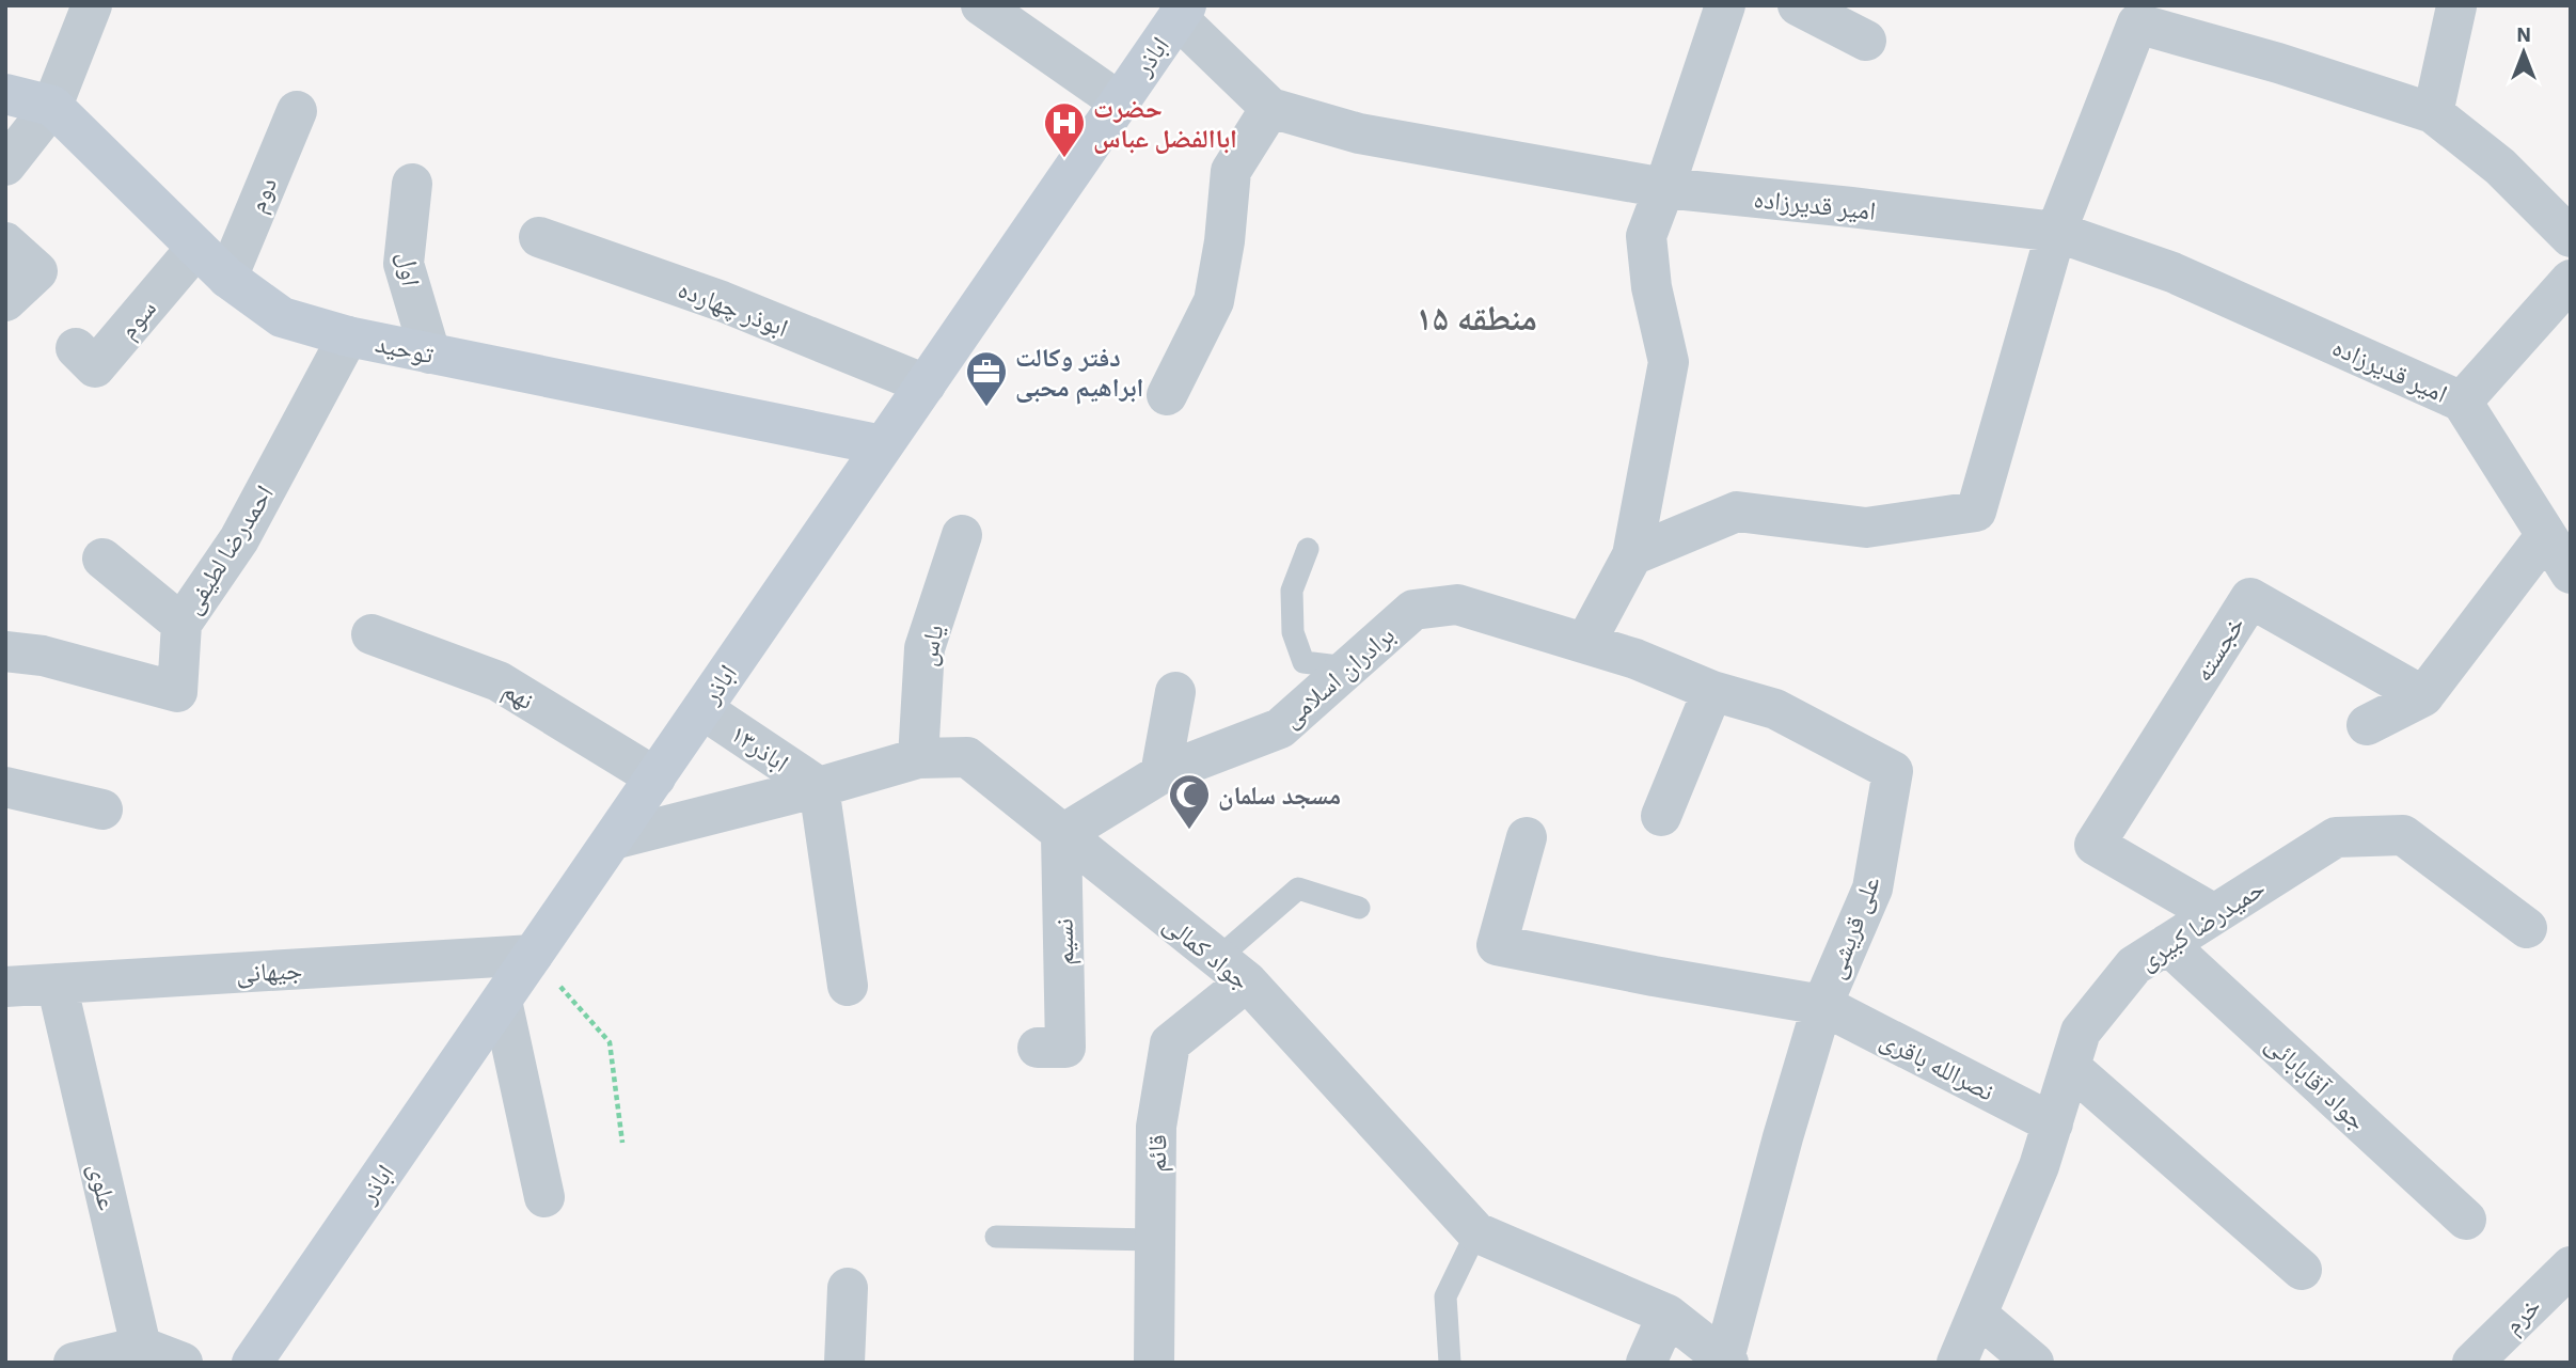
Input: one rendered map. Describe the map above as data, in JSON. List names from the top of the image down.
{
  "streets": {
    "main road": ["اباذر", "توحید"],
    "street": [
      "دوم",
      "امیر قدیرزاده",
      "اول",
      "ابوذر چهارده",
      "سوم",
      "احمدرضا لطیفی",
      "یاس",
      "خجسته",
      "برادران اسلامی",
      "نهم",
      "اباذر۱۳",
      "حمیدرضا کبیری",
      "علی قریشی",
      "نسیم",
      "جواد کمالی",
      "جیهانی",
      "نصرالله باقری",
      "جواد آقابابائی",
      "قائم",
      "علوی",
      "خرم"
    ]
  },
  "crossings": [
    ["اباذر", "امیر قدیرزاده"],
    ["اباذر", "ابوذر چهارده"],
    ["اباذر", "توحید"],
    ["اباذر", "نهم"],
    ["اباذر", "اباذر۱۳"],
    ["اباذر", "جواد کمالی"],
    ["اباذر", "جیهانی"],
    ["دوم", "توحید"],
    ["اول", "توحید"],
    ["سوم", "توحید"],
    ["توحید", "احمدرضا لطیفی"],
    ["یاس", "جواد کمالی"],
    ["خجسته", "حمیدرضا کبیری"],
    ["برادران اسلامی", "علی قریشی"],
    ["برادران اسلامی", "نسیم"],
    ["برادران اسلامی", "جواد کمالی"],
    ["اباذر۱۳", "جواد کمالی"],
    ["حمیدرضا کبیری", "نصرالله باقری"],
    ["حمیدرضا کبیری", "جواد آقابابائی"],
    ["علی قریشی", "جواد کمالی"],
    ["علی قریشی", "نصرالله باقری"],
    ["نسیم", "جواد کمالی"],
    ["جواد کمالی", "قائم"],
    ["جیهانی", "علوی"]
  ],
  "districts": ["منطقه ۱۵"],
  "places": {
    "hospital": ["حضرت اباالفضل عباس"],
    "office": ["دفتر وکالت ابراهیم محبی"],
    "mosque": ["مسجد سلمان"]
  },
  "north": "top"
}
